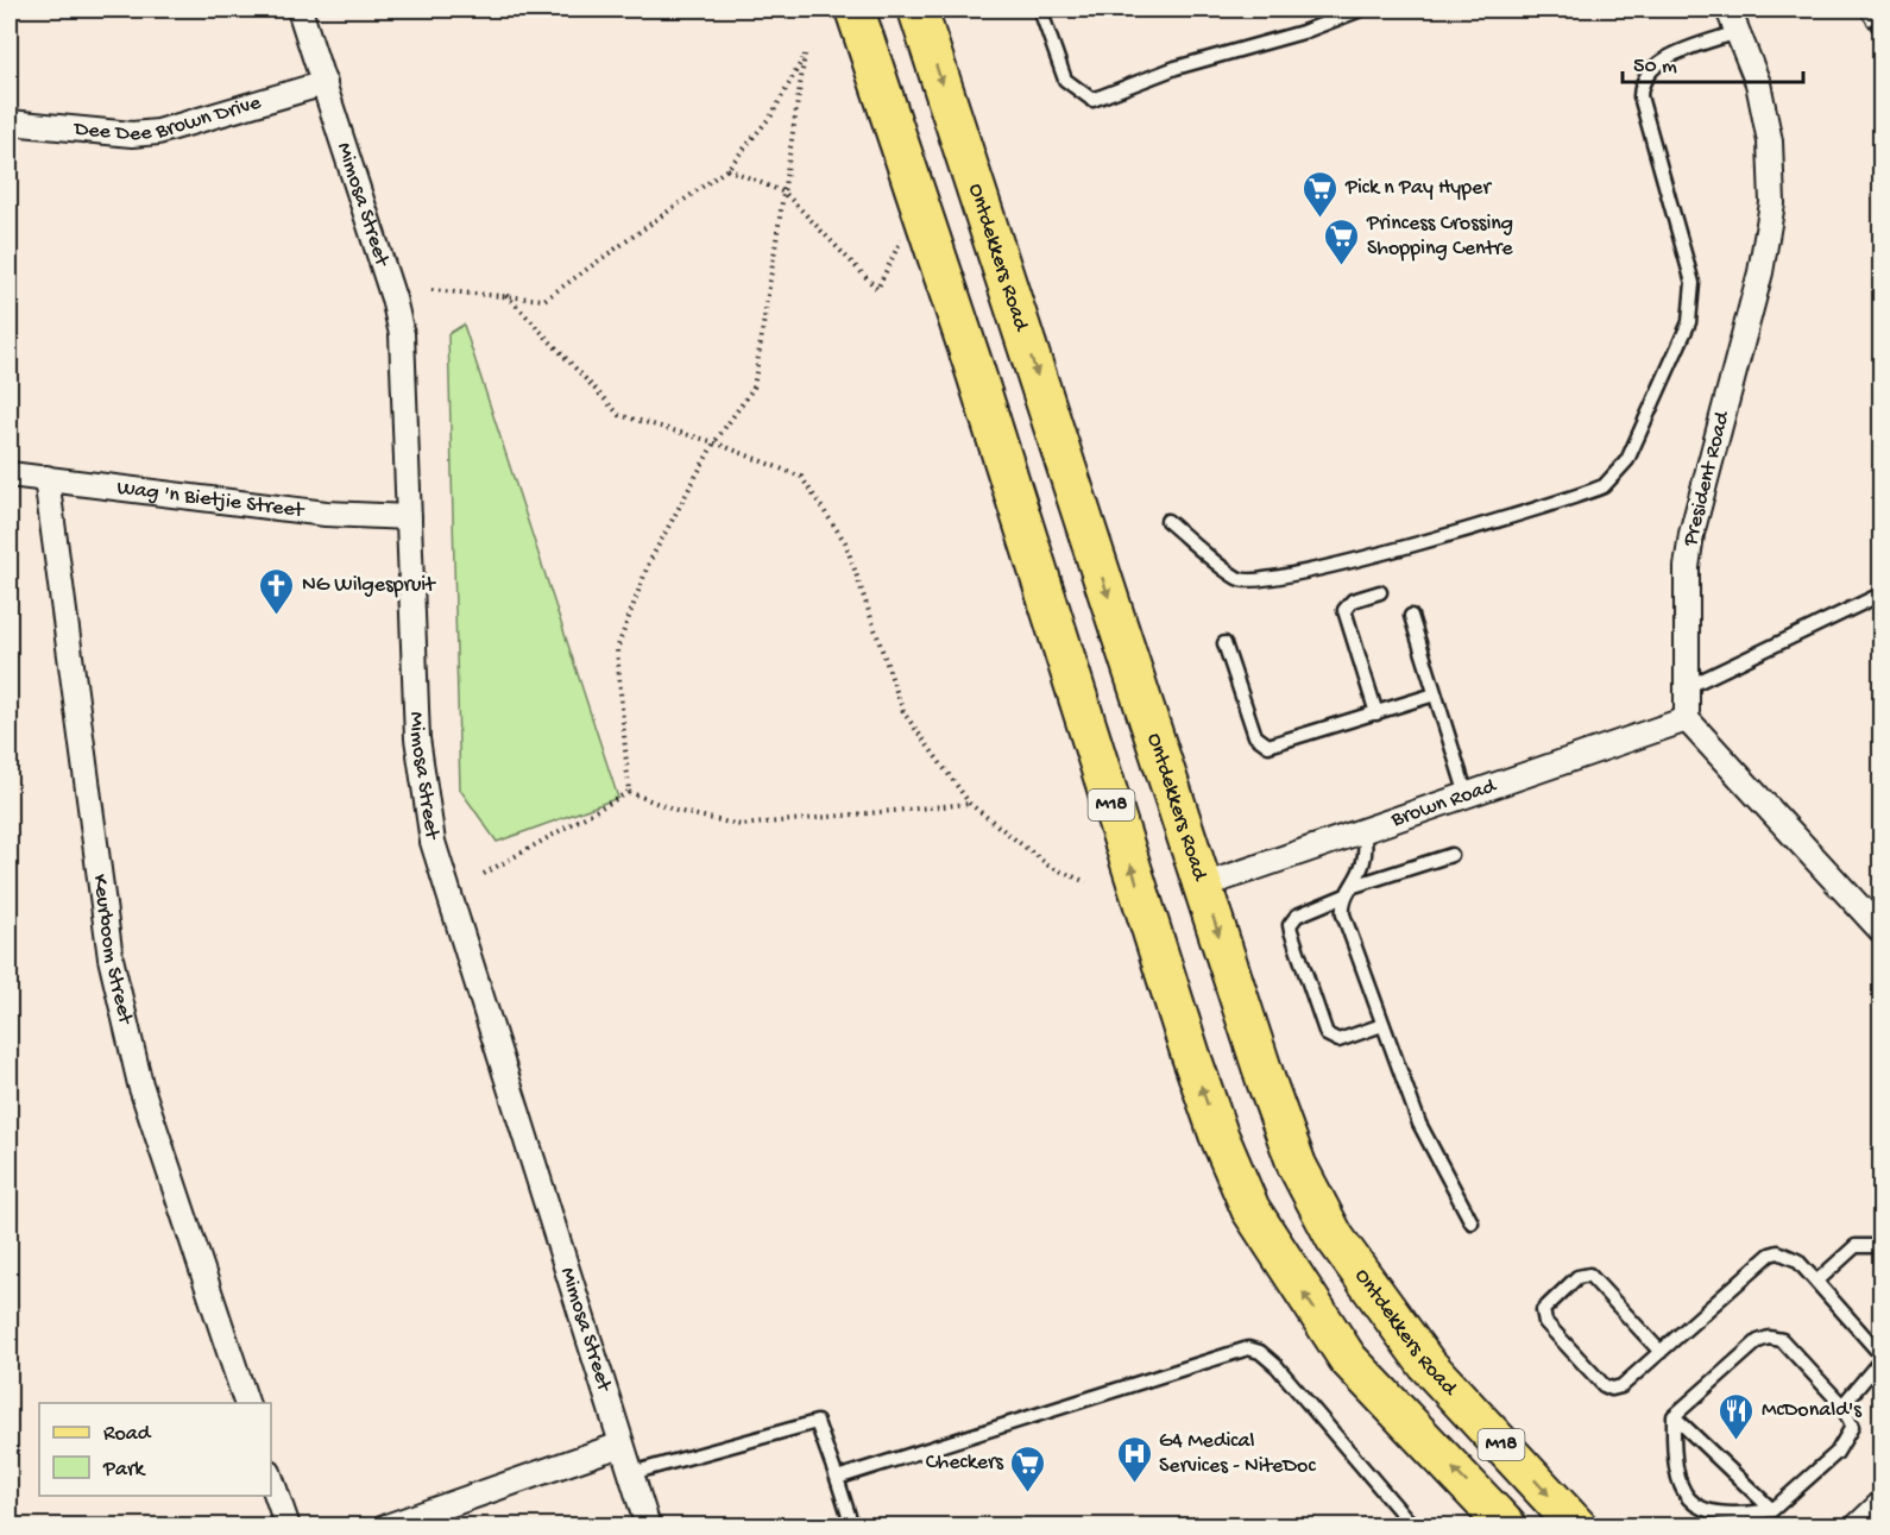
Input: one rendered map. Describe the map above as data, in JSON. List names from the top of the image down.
{
  "streets": {
    "main road": ["Ontdekkers Road", "M18"],
    "street": [
      "Dee Dee Brown Drive",
      "Mimosa Street",
      "President Road",
      "Wag 'n Bietjie Street",
      "Brown Road",
      "Keurboom Street"
    ]
  },
  "crossings": [
    ["Dee Dee Brown Drive", "Mimosa Street"],
    ["Mimosa Street", "Wag 'n Bietjie Street"],
    ["Ontdekkers Road", "Brown Road"],
    ["President Road", "Brown Road"],
    ["Wag 'n Bietjie Street", "Keurboom Street"]
  ],
  "places": {
    "supermarket": ["Pick n Pay Hyper", "Princess Crossing Shopping Centre", "Checkers"],
    "church": ["NG Wilgespruit"],
    "restaurant": ["McDonald's"],
    "hospital": ["G4 Medical Services - NiteDoc"]
  },
  "legend": ["Road", "Park"],
  "scale_bar": "50 m"
}
